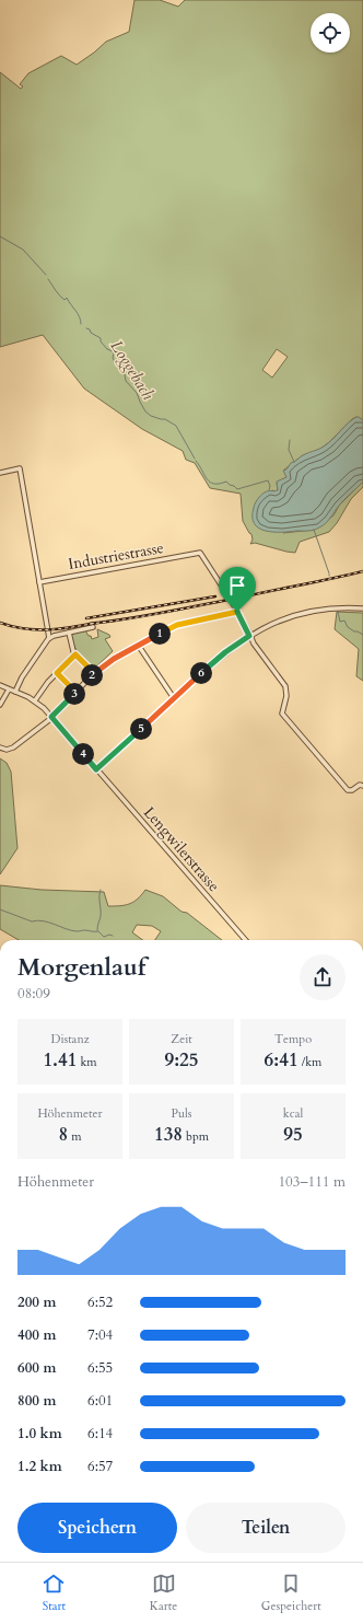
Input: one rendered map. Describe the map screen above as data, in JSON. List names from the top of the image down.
{
  "streets": {
    "street": ["Industriestrasse", "Lengwilerstrasse"]
  },
  "water": ["Loggebach"],
  "page": {
    "pins": [
      "1",
      "6",
      "2",
      "3",
      "5",
      "4"
    ],
    "heading": ["Morgenlauf", "08:09"],
    "stats": [
      ["Distanz", "1.41 km"],
      ["Zeit", "9:25"],
      ["Tempo", "6:41 /km"],
      ["Höhenmeter", "8 m"],
      ["Puls", "138 bpm"],
      ["kcal", "95"]
    ],
    "chart": ["Höhenmeter", "103–111 m"],
    "list": [
      {
        "name": "200 m",
        "note": "6:52"
      },
      {
        "name": "400 m",
        "note": "7:04"
      },
      {
        "name": "600 m",
        "note": "6:55"
      },
      {
        "name": "800 m",
        "note": "6:01"
      },
      {
        "name": "1.0 km",
        "note": "6:14"
      },
      {
        "name": "1.2 km",
        "note": "6:57"
      }
    ],
    "buttons": ["Speichern", "Teilen"],
    "tabs": ["Start", "Karte", "Gespeichert"]
  }
}
